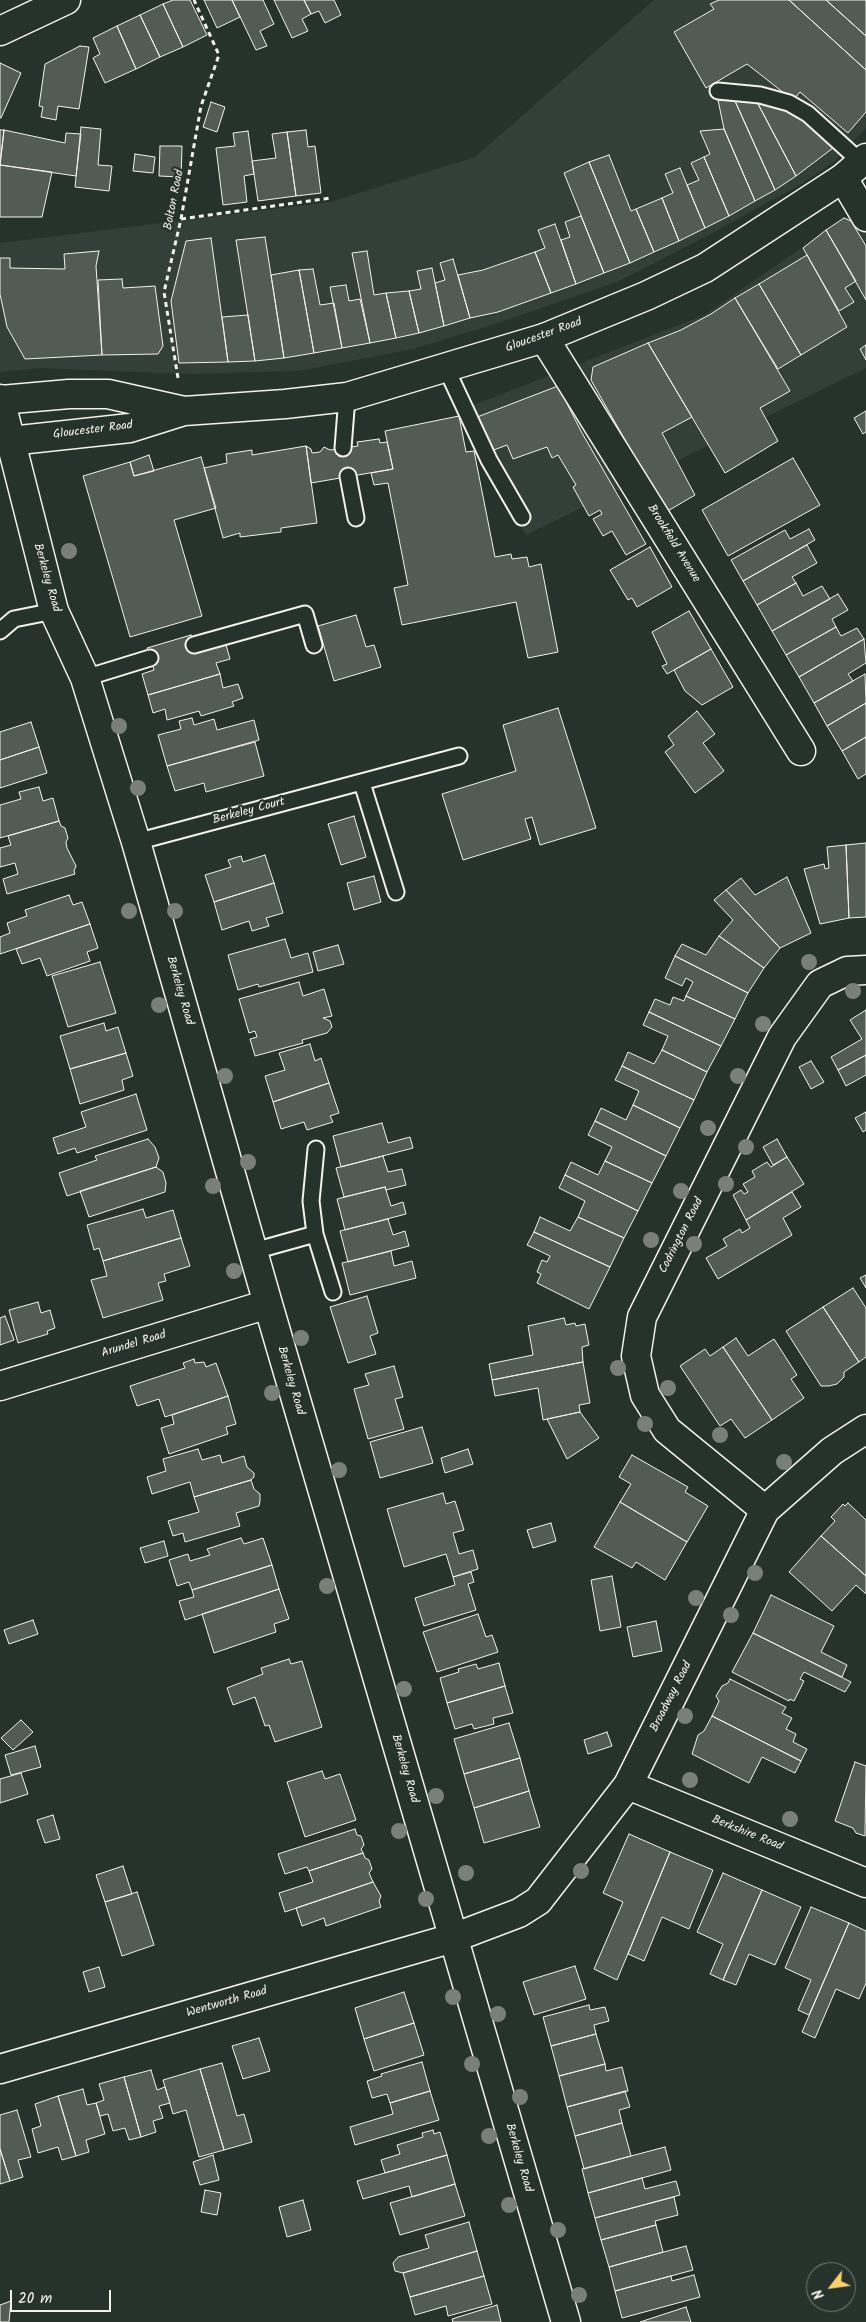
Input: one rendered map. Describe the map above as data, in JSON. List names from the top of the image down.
{
  "streets": {
    "street": [
      "Gloucester Road",
      "Brookfield Avenue",
      "Berkeley Road",
      "Codrington Road",
      "Arundel Road",
      "Broadway Road",
      "Berkshire Road",
      "Wentworth Road"
    ],
    "lane": ["Berkeley Court"],
    "path": ["Bolton Road"]
  },
  "crossings": [
    ["Bolton Road", "Gloucester Road"],
    ["Gloucester Road", "Brookfield Avenue"],
    ["Gloucester Road", "Berkeley Road"],
    ["Berkeley Road", "Berkeley Court"],
    ["Berkeley Road", "Arundel Road"],
    ["Berkeley Road", "Broadway Road"],
    ["Berkeley Road", "Wentworth Road"],
    ["Codrington Road", "Broadway Road"],
    ["Broadway Road", "Berkshire Road"],
    ["Broadway Road", "Wentworth Road"]
  ],
  "scale_bar": "20 m",
  "north": "bottom left"
}
